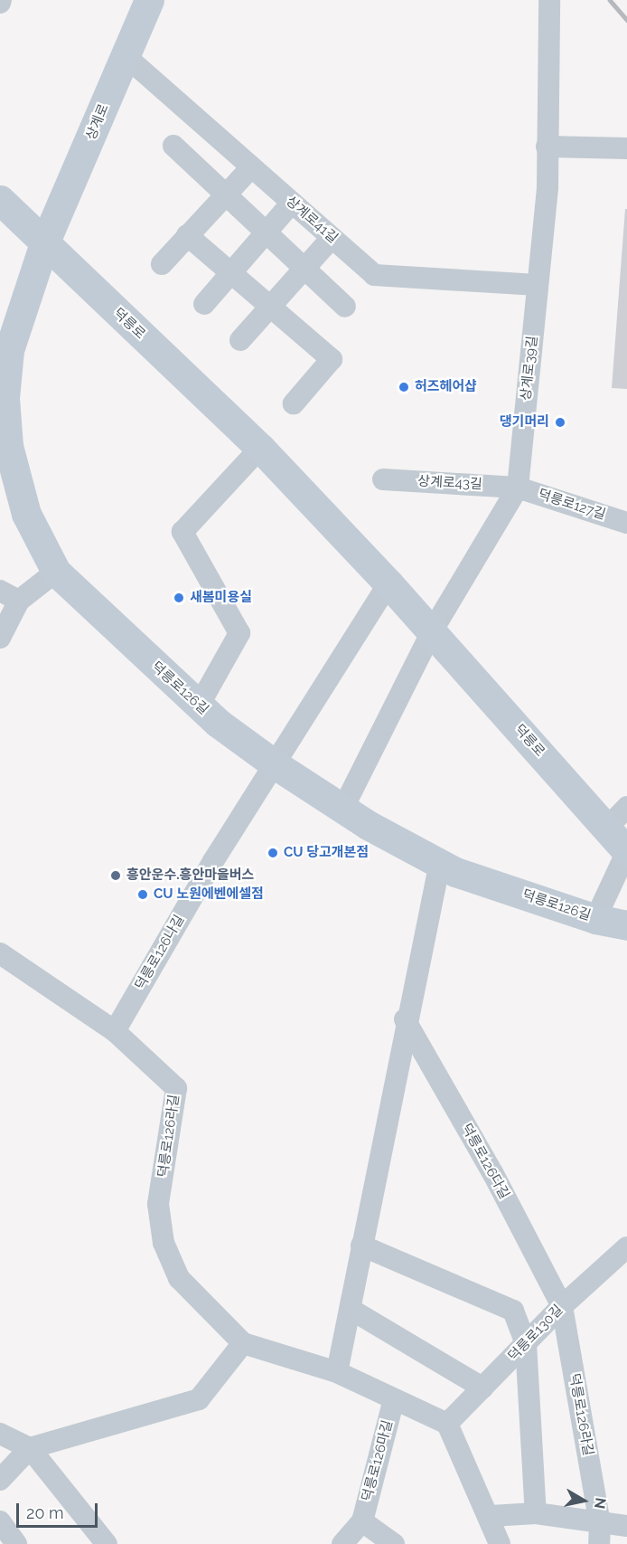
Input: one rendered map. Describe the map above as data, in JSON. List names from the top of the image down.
{
  "streets": {
    "main road": ["상계로", "덕릉로", "덕릉로126길"],
    "street": [
      "상계로41길",
      "상계로39길",
      "상계로43길",
      "덕릉로127길",
      "덕릉로126나길",
      "덕릉로126라길",
      "덕릉로126다길",
      "덕릉로130길",
      "덕릉로126마길"
    ]
  },
  "crossings": [
    ["상계로", "상계로41길"],
    ["상계로", "덕릉로"],
    ["상계로", "덕릉로126길"],
    ["상계로41길", "상계로39길"],
    ["덕릉로", "상계로39길"],
    ["덕릉로", "덕릉로126길"],
    ["상계로39길", "상계로43길"],
    ["상계로39길", "덕릉로127길"],
    ["상계로43길", "덕릉로127길"],
    ["덕릉로126길", "덕릉로126나길"],
    ["덕릉로126나길", "덕릉로126라길"],
    ["덕릉로126라길", "덕릉로126다길"],
    ["덕릉로126라길", "덕릉로130길"],
    ["덕릉로126라길", "덕릉로126마길"],
    ["덕릉로126다길", "덕릉로130길"]
  ],
  "places": [
    "허즈헤어샵",
    "댕기머리",
    "새봄미용실",
    "CU 당고개본점",
    "흥안운수.흥안마을버스",
    "CU 노원에벤에셀점"
  ],
  "scale_bar": "20 m",
  "north": "right"
}
